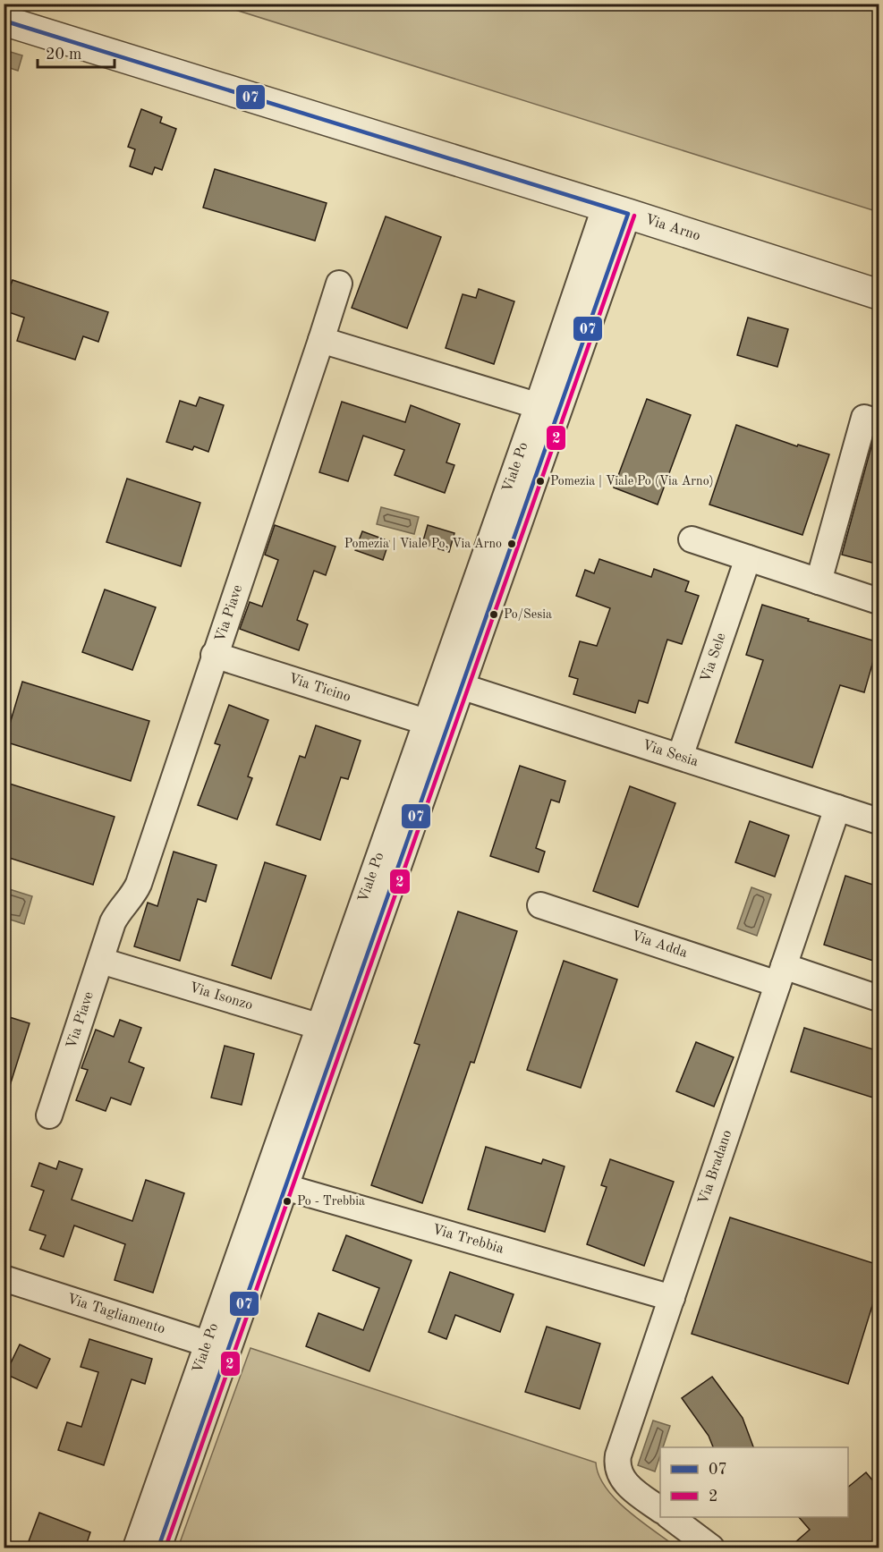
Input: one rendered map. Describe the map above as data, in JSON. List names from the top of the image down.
{
  "streets": {
    "street": [
      "Via Arno",
      "Viale Po",
      "Via Piave",
      "Via Sele",
      "Via Ticino",
      "Via Sesia",
      "Via Adda",
      "Via Isonzo",
      "Via Bradano",
      "Via Trebbia",
      "Via Tagliamento"
    ]
  },
  "crossings": [
    ["Via Arno", "Viale Po"],
    ["Viale Po", "Via Ticino"],
    ["Viale Po", "Via Sesia"],
    ["Viale Po", "Via Isonzo"],
    ["Viale Po", "Via Trebbia"],
    ["Viale Po", "Via Tagliamento"],
    ["Via Piave", "Via Ticino"],
    ["Via Piave", "Via Isonzo"],
    ["Via Sele", "Via Sesia"],
    ["Via Sesia", "Via Bradano"],
    ["Via Adda", "Via Bradano"],
    ["Via Bradano", "Via Trebbia"]
  ],
  "places": [
    "Pomezia | Viale Po (Via Arno)",
    "Pomezia | Viale Po, Via Arno",
    "Po/Sesia",
    "Po - Trebbia"
  ],
  "lines": ["transit line 07", "transit line 2"],
  "legend": ["07", "2"],
  "scale_bar": "20 m"
}
